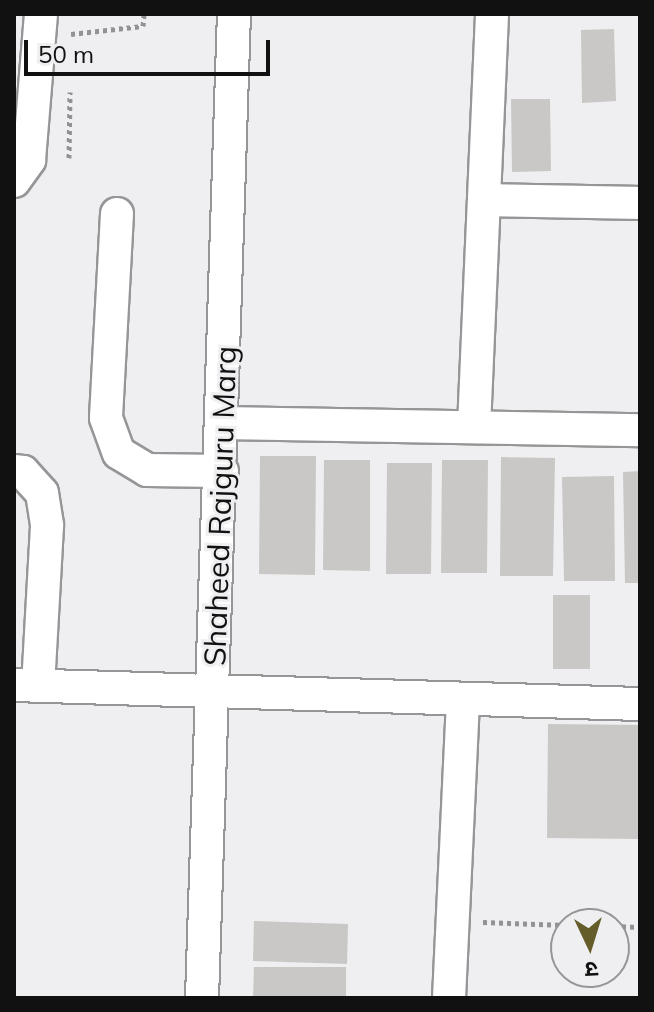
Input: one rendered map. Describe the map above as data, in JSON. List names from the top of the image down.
{
  "streets": {
    "street": ["Shaheed Rajguru Marg"]
  },
  "scale_bar": "50 m",
  "north": "bottom"
}
